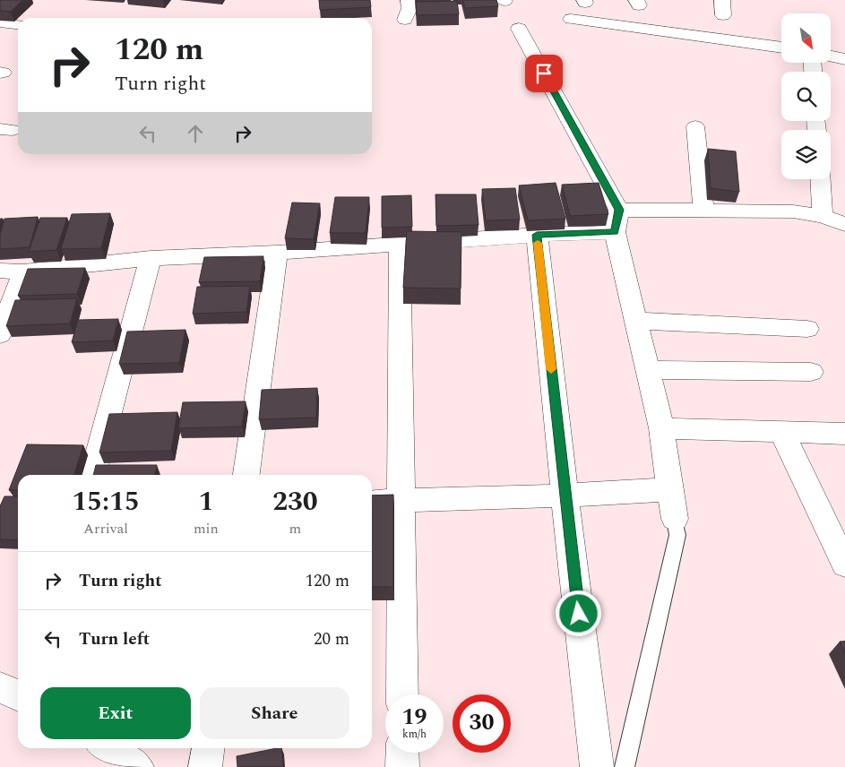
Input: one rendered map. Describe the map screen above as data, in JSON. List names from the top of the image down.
{
  "north": "bottom right",
  "page": {
    "turn": ["120 m", "Turn right"],
    "eta": [
      "15:15",
      "Arrival",
      "1",
      "min",
      "230",
      "m"
    ],
    "list": [
      {
        "name": "Turn right",
        "value": "120 m"
      },
      {
        "name": "Turn left",
        "value": "20 m"
      }
    ],
    "buttons": ["Exit", "Share"],
    "speed": "19 km/h",
    "limit": "30"
  }
}
